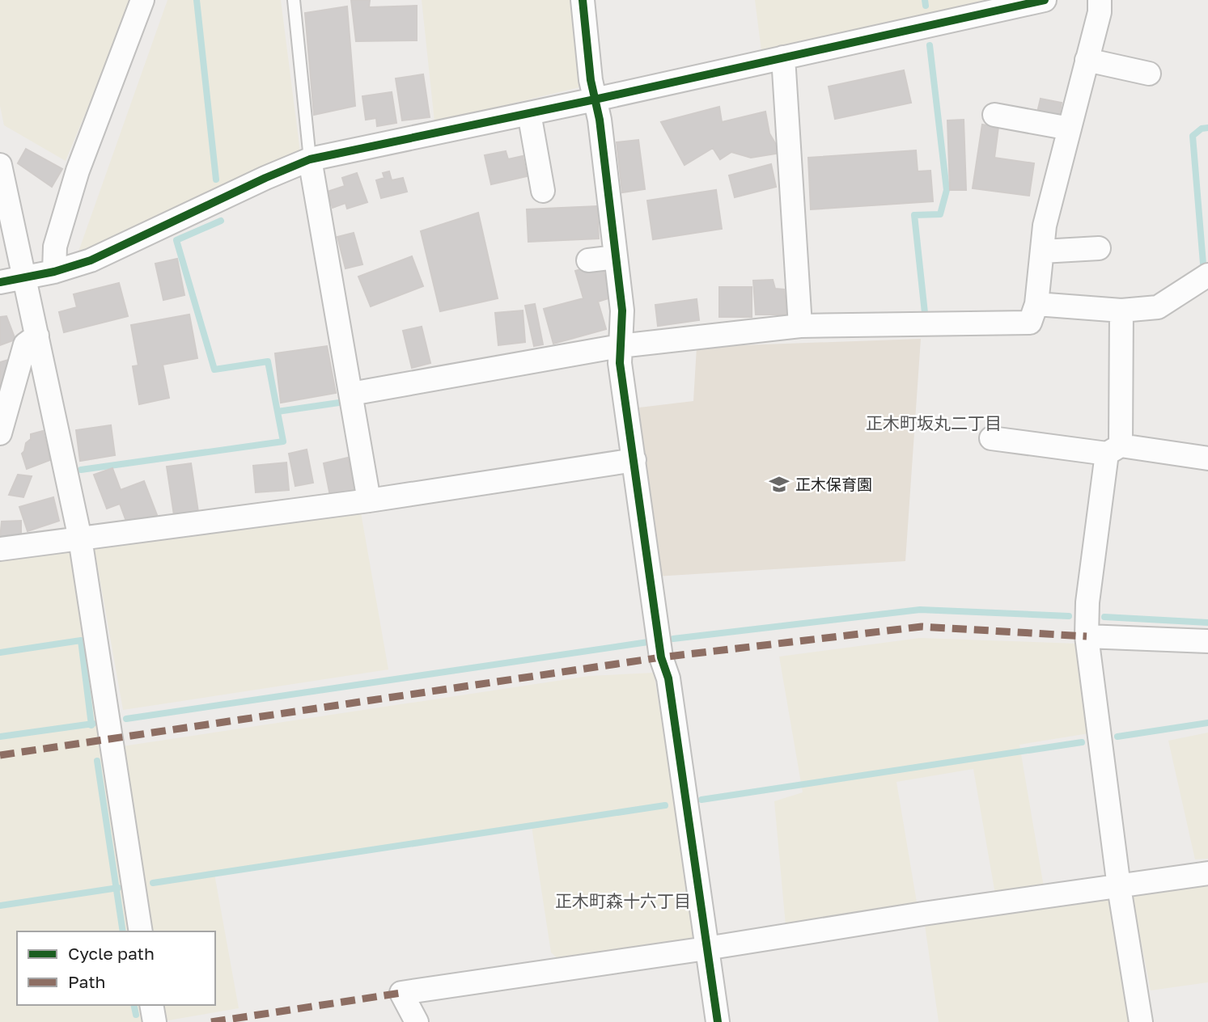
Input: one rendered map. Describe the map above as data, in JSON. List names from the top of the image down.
{
  "districts": ["正木町坂丸二丁目", "正木町森十六丁目"],
  "places": {
    "school or university": ["正木保育園"]
  },
  "legend": ["Cycle path", "Path"]
}
